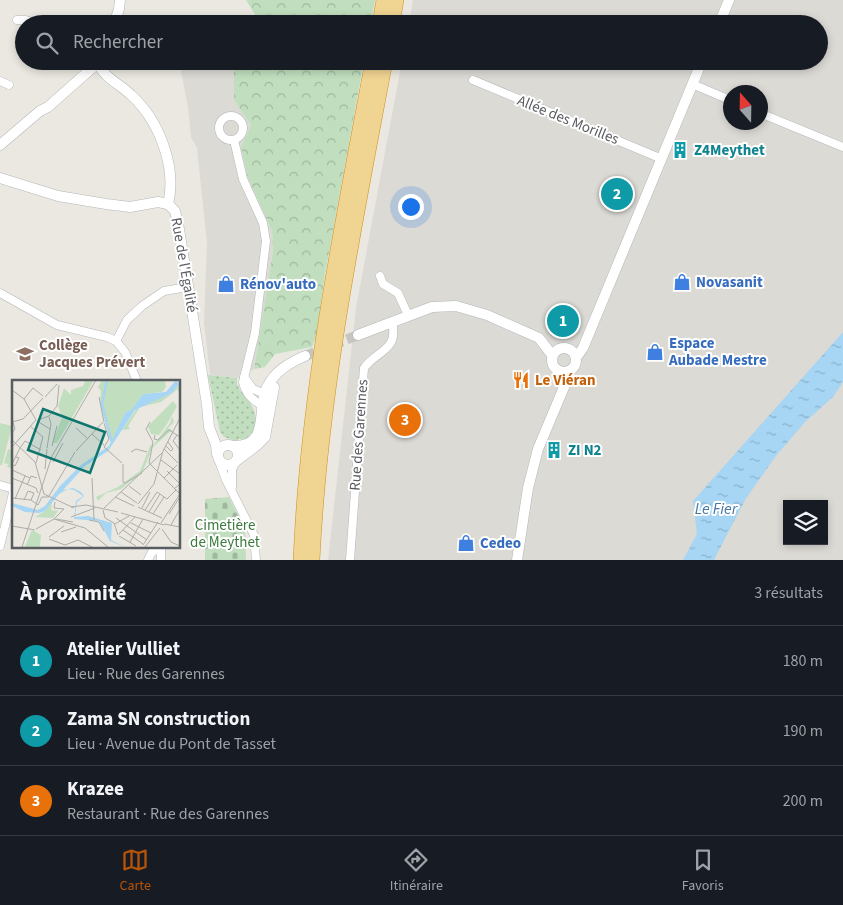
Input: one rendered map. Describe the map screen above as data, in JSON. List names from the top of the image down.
{
  "streets": {
    "street": ["Allée des Morilles", "Rue de l'Égalité", "Rue des Garennes"]
  },
  "water": ["Le Fier"],
  "parks": ["Cimetière de Meythet"],
  "places": {
    "building": ["Z4Meythet", "ZI N2"],
    "shop": [
      "Novasanit",
      "Rénov'auto",
      "Espace Aubade Mestre",
      "Cedeo"
    ],
    "school or university": ["Collège Jacques Prévert"],
    "restaurant": ["Le Viéran"]
  },
  "north": "top",
  "page": {
    "search": "Rechercher",
    "pins": ["2", "1", "3"],
    "heading": ["À proximité", "3 résultats"],
    "list": [
      {
        "mark": "1",
        "name": "Atelier Vulliet",
        "note": "Lieu · Rue des Garennes",
        "value": "180 m"
      },
      {
        "mark": "2",
        "name": "Zama SN construction",
        "note": "Lieu · Avenue du Pont de Tasset",
        "value": "190 m"
      },
      {
        "mark": "3",
        "name": "Krazee",
        "note": "Restaurant · Rue des Garennes",
        "value": "200 m"
      }
    ],
    "nav": ["Carte", "Itinéraire", "Favoris"]
  }
}
